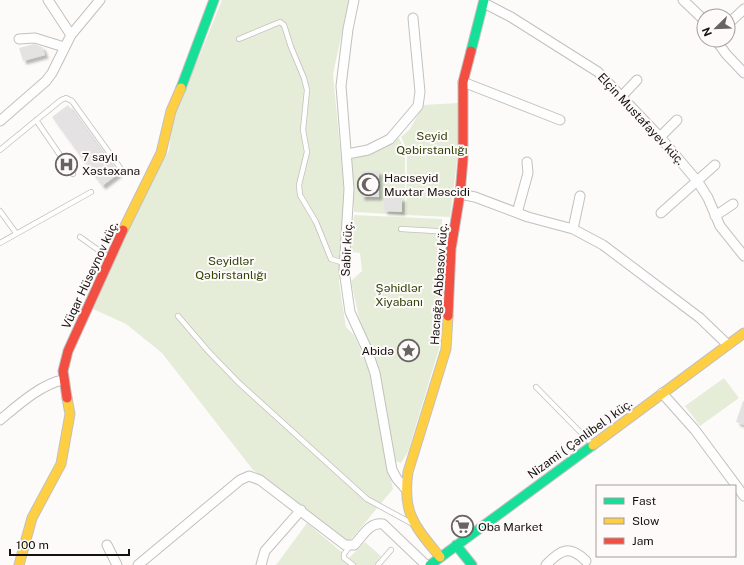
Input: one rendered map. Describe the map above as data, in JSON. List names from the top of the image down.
{
  "streets": {
    "street": [
      "Elçin Mustafayev küç.",
      "Sabir küç.",
      "Vüqar Hüseynov küç.",
      "Hacıağa Abbasov küç.",
      "Nizami ( Çənlibel ) küç."
    ]
  },
  "crossings": [
    ["Elçin Mustafayev küç.", "Hacıağa Abbasov küç."],
    ["Sabir küç.", "Hacıağa Abbasov küç."],
    ["Hacıağa Abbasov küç.", "Nizami ( Çənlibel ) küç."]
  ],
  "parks": ["Seyid Qəbirstanlığı", "Seyidlər Qəbirstanlığı", "Şəhidlər Xiyabanı"],
  "places": {
    "hospital": ["7 saylı Xəstəxana"],
    "mosque": ["Hacıseyid Muxtar Məscidi"],
    "place": ["Abidə"],
    "supermarket": ["Oba Market"]
  },
  "legend": ["Fast", "Slow", "Jam"],
  "scale_bar": "100 m",
  "north": "bottom left"
}
